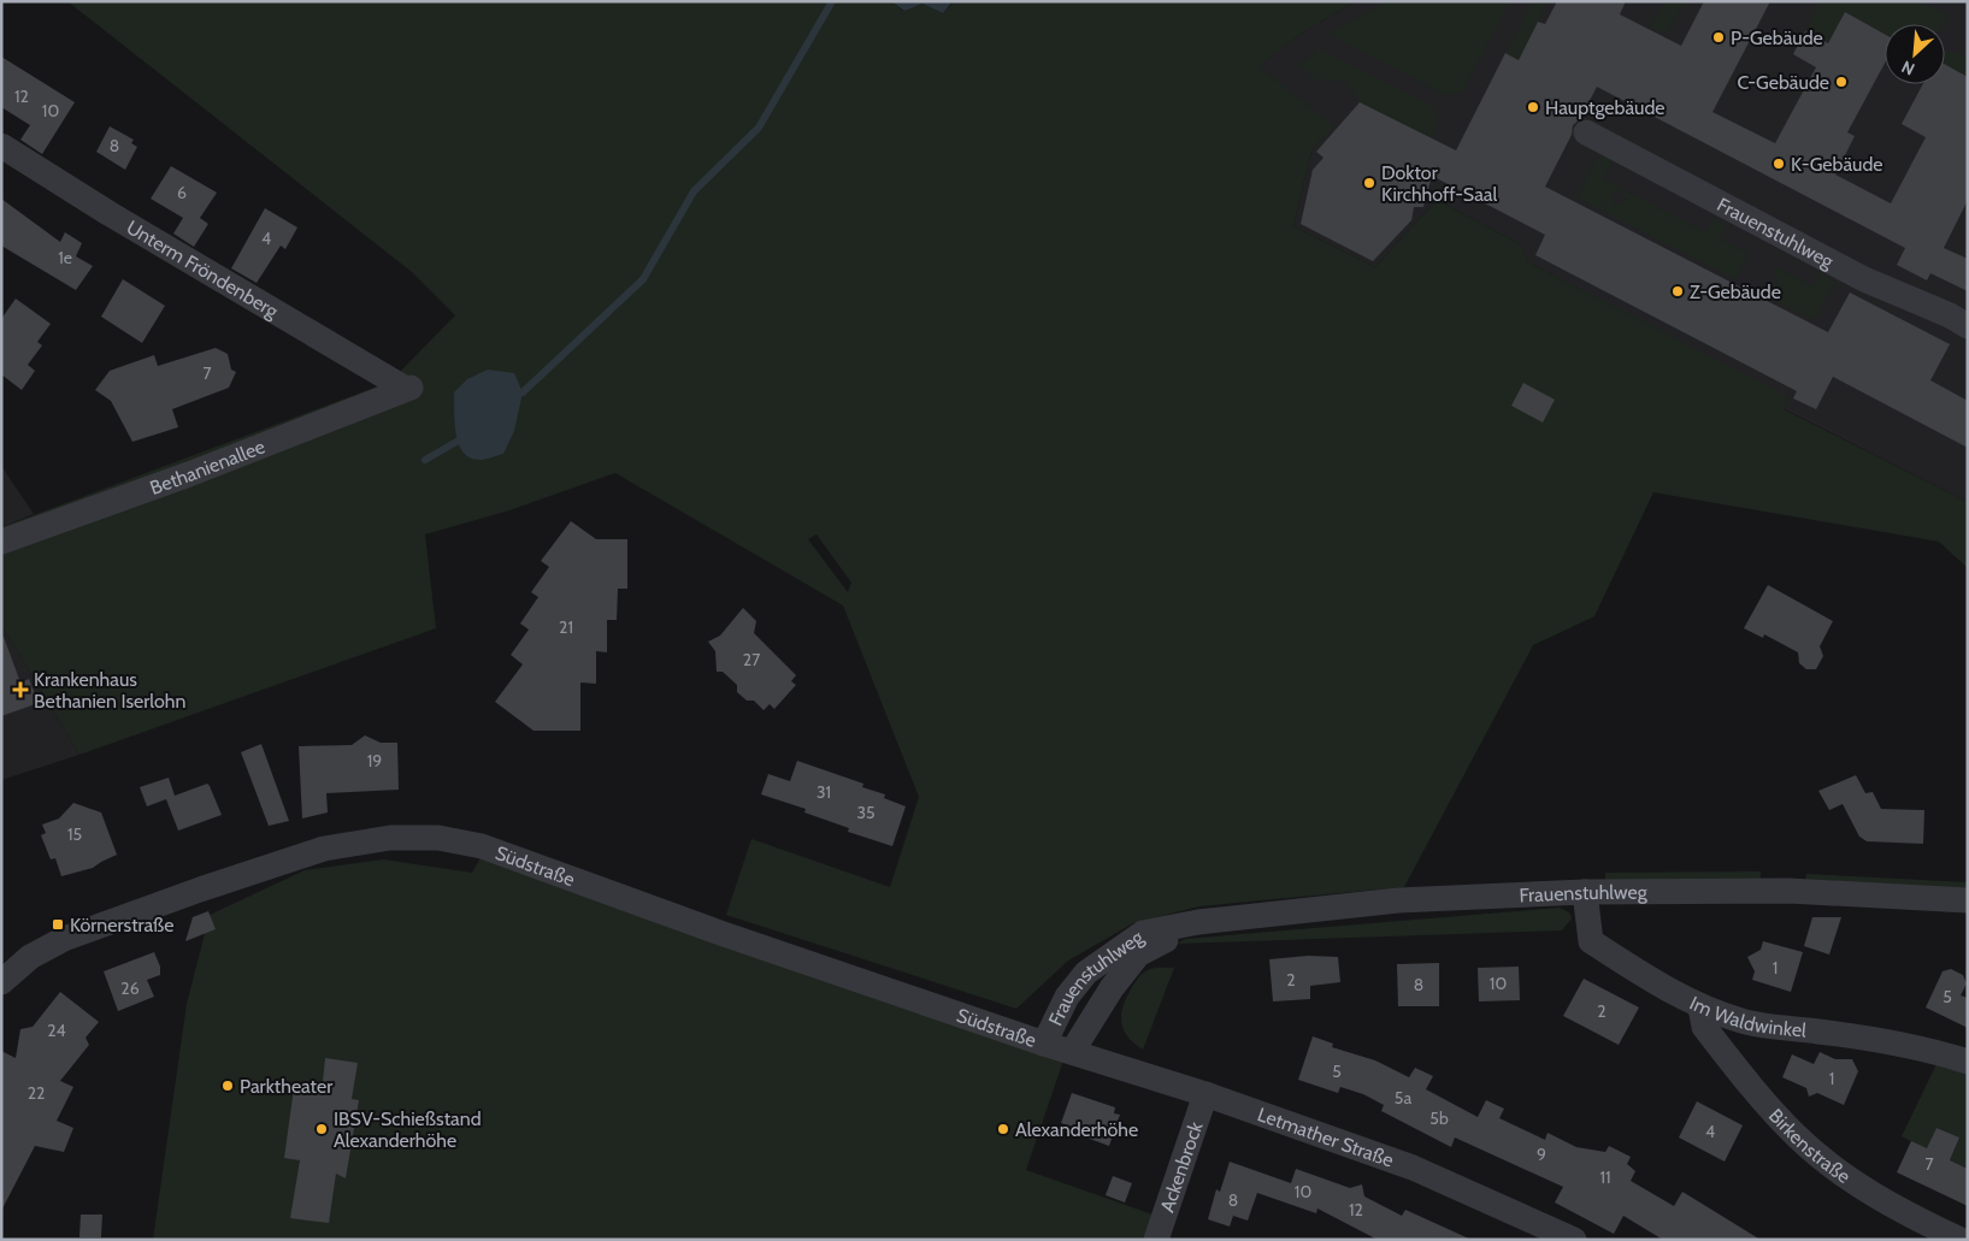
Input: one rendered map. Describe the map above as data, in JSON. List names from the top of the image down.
{
  "streets": {
    "street": [
      "Frauenstuhlweg",
      "Unterm Fröndenberg",
      "Bethanienallee",
      "Südstraße",
      "Im Waldwinkel",
      "Letmather Straße",
      "Birkenstraße",
      "Ackenbrock"
    ]
  },
  "crossings": [
    ["Frauenstuhlweg", "Südstraße"],
    ["Frauenstuhlweg", "Im Waldwinkel"],
    ["Frauenstuhlweg", "Letmather Straße"],
    ["Unterm Fröndenberg", "Bethanienallee"],
    ["Südstraße", "Letmather Straße"],
    ["Im Waldwinkel", "Birkenstraße"],
    ["Letmather Straße", "Ackenbrock"]
  ],
  "places": {
    "other": [
      "P-Gebäude",
      "C-Gebäude",
      "Hauptgebäude",
      "K-Gebäude",
      "Doktor Kirchhoff-Saal",
      "Z-Gebäude",
      "Parktheater",
      "IBSV-Schießstand Alexanderhöhe",
      "Alexanderhöhe"
    ],
    "health": ["Krankenhaus Bethanien Iserlohn"],
    "transit": ["Körnerstraße"]
  },
  "house_numbers": [
    "12",
    "10",
    "8",
    "6",
    "4",
    "1e",
    "7",
    "21",
    "27",
    "19",
    "31",
    "35",
    "15",
    "1",
    "2",
    "10",
    "8",
    "26",
    "5",
    "2",
    "24",
    "5",
    "1",
    "22",
    "5a",
    "5b",
    "4",
    "9",
    "7",
    "11",
    "10",
    "8",
    "12"
  ],
  "north": "bottom left"
}
